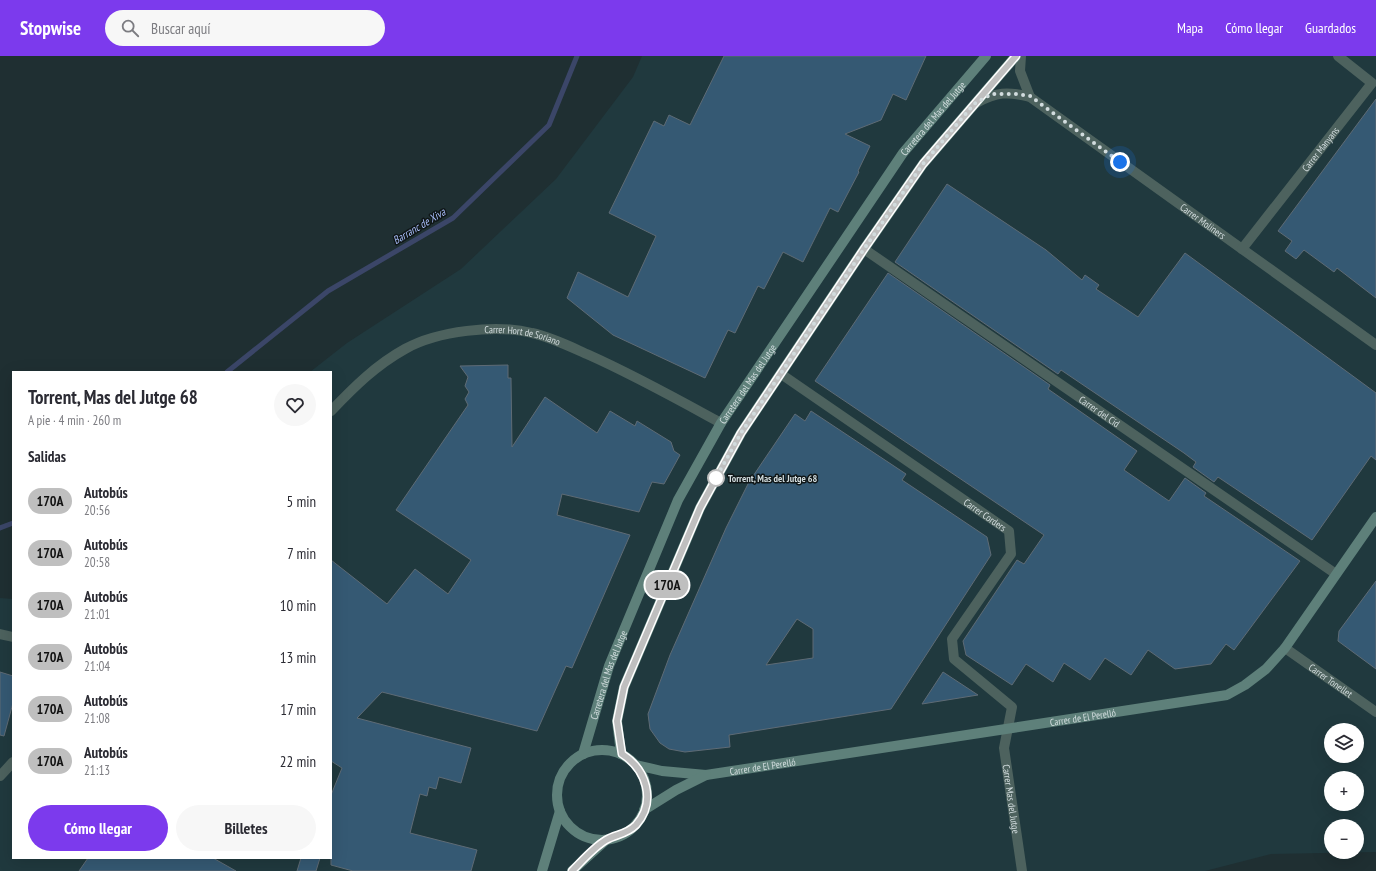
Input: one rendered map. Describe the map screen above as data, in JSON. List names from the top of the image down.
{
  "streets": {
    "street": [
      "Carretera del Mas del Jutge",
      "Carrer Manyans",
      "Carrer Moliners",
      "Carrer Hort de Soriano",
      "Carrer del Cid",
      "Carrer Corders",
      "Carrer Tonellet",
      "Carrer de El Perelló",
      "Carrer Mas del Jutge"
    ]
  },
  "crossings": [
    ["Carretera del Mas del Jutge", "Carrer Hort de Soriano"],
    ["Carretera del Mas del Jutge", "Carrer del Cid"],
    ["Carretera del Mas del Jutge", "Carrer Corders"],
    ["Carrer Manyans", "Carrer Moliners"],
    ["Carrer del Cid", "Carrer de El Perelló"],
    ["Carrer Corders", "Carrer de El Perelló"],
    ["Carrer Corders", "Carrer Mas del Jutge"],
    ["Carrer Tonellet", "Carrer de El Perelló"],
    ["Carrer de El Perelló", "Carrer Mas del Jutge"]
  ],
  "water": ["Barranc de Xiva"],
  "places": ["Torrent, Mas del Jutge 68"],
  "lines": ["bus line 170A"],
  "page": {
    "header": "Stopwise",
    "search": "Buscar aquí",
    "nav": ["Mapa", "Cómo llegar", "Guardados"],
    "on_map": "170A",
    "heading": [
      ["Torrent, Mas del Jutge 68", "A pie · 4 min · 260 m"],
      "Salidas"
    ],
    "list": [
      {
        "mark": "170A",
        "name": "Autobús",
        "note": "20:56",
        "value": "5 min"
      },
      {
        "mark": "170A",
        "name": "Autobús",
        "note": "20:58",
        "value": "7 min"
      },
      {
        "mark": "170A",
        "name": "Autobús",
        "note": "21:01",
        "value": "10 min"
      },
      {
        "mark": "170A",
        "name": "Autobús",
        "note": "21:04",
        "value": "13 min"
      },
      {
        "mark": "170A",
        "name": "Autobús",
        "note": "21:08",
        "value": "17 min"
      },
      {
        "mark": "170A",
        "name": "Autobús",
        "note": "21:13",
        "value": "22 min"
      }
    ],
    "map_buttons": ["+", "−"],
    "buttons": ["Cómo llegar", "Billetes"]
  }
}
